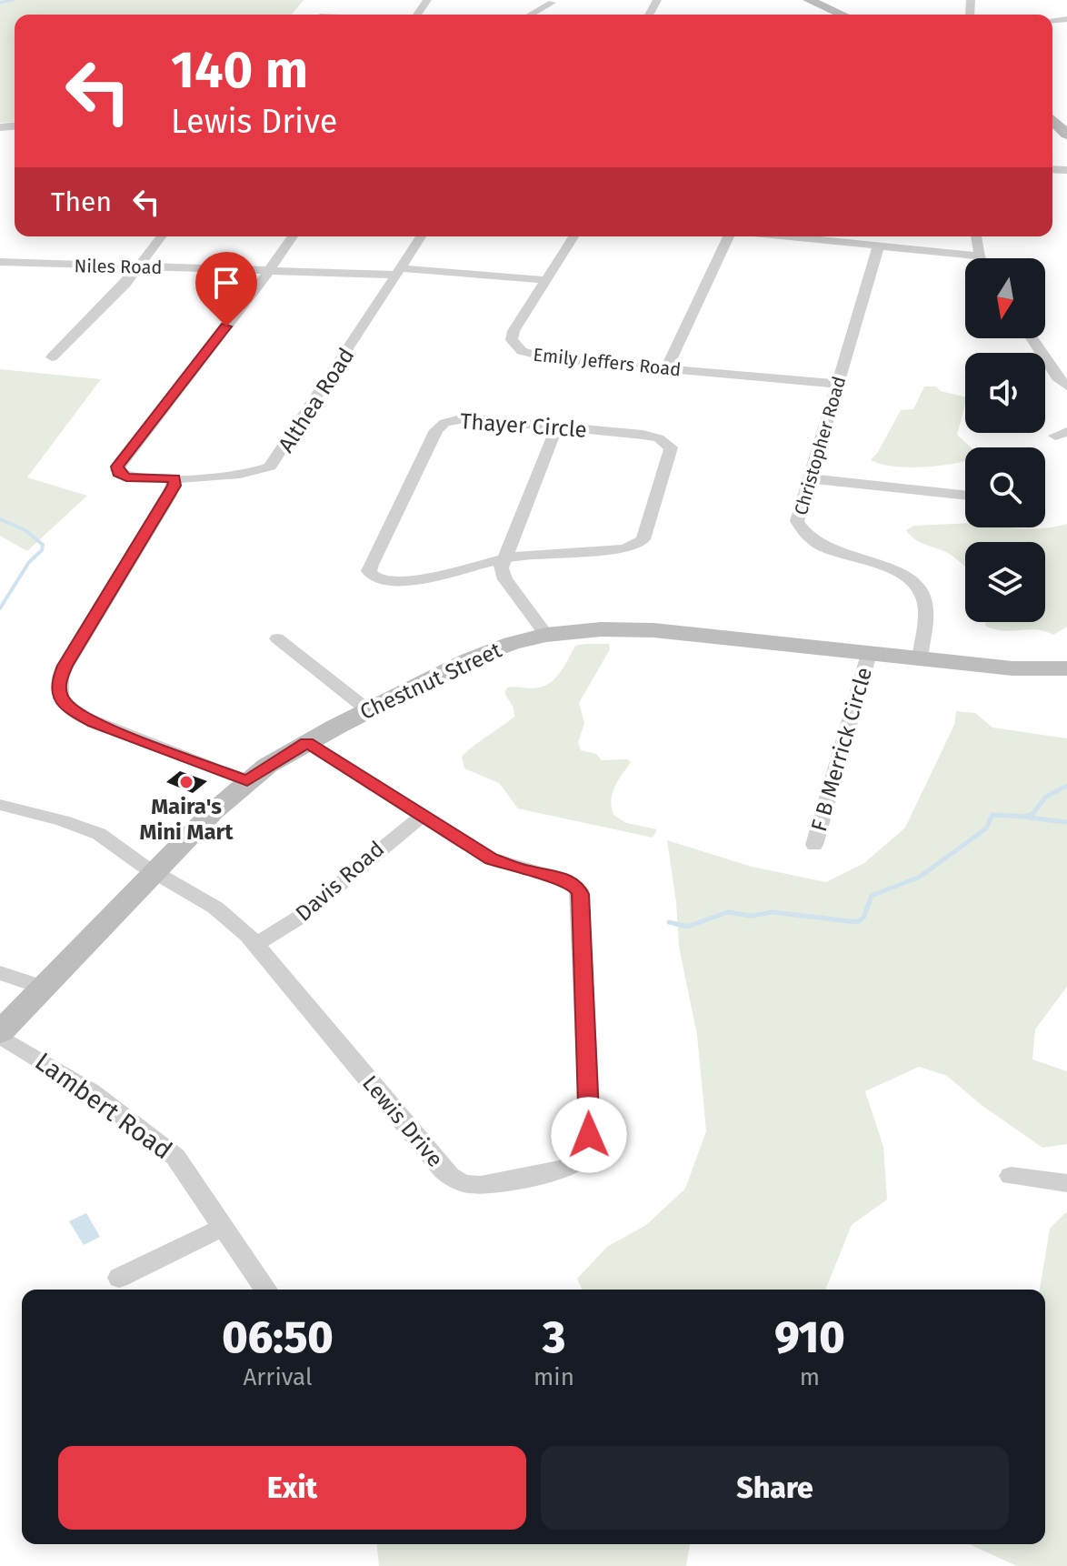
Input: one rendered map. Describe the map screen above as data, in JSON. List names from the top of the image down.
{
  "streets": {
    "main road": ["Chestnut Street"],
    "street": [
      "Niles Road",
      "Emily Jeffers Road",
      "Althea Road",
      "Thayer Circle",
      "Christopher Road",
      "F B Merrick Circle",
      "Davis Road",
      "Lambert Road",
      "Lewis Drive"
    ]
  },
  "crossings": [
    ["Niles Road", "Emily Jeffers Road"],
    ["Niles Road", "Althea Road"],
    ["Emily Jeffers Road", "Christopher Road"],
    ["Christopher Road", "Chestnut Street"],
    ["Chestnut Street", "F B Merrick Circle"],
    ["Chestnut Street", "Lambert Road"],
    ["Chestnut Street", "Lewis Drive"],
    ["Davis Road", "Lewis Drive"]
  ],
  "places": ["Maira's Mini Mart"],
  "north": "bottom",
  "page": {
    "turn": ["140 m", "Lewis Drive"],
    "then": "Then",
    "eta": [
      "06:50",
      "Arrival",
      "3",
      "min",
      "910",
      "m"
    ],
    "buttons": ["Exit", "Share"]
  }
}
